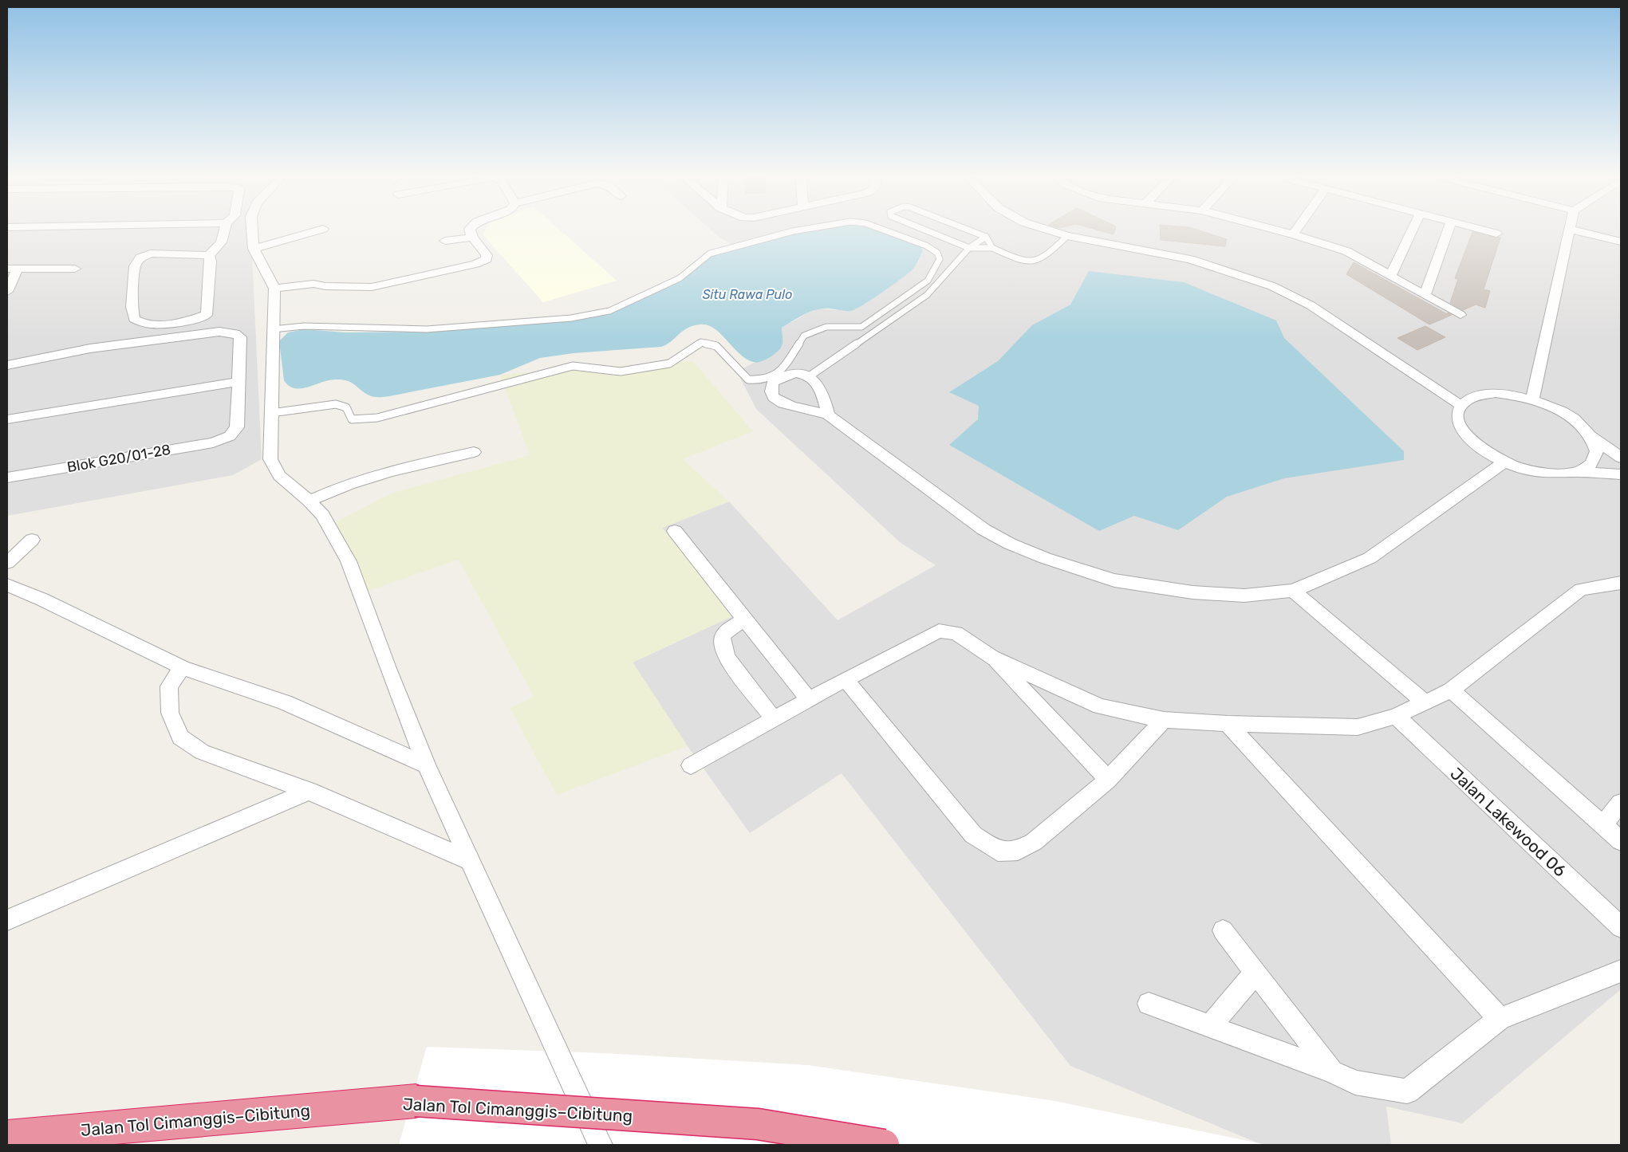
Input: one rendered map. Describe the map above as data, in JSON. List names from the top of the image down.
{
  "streets": {
    "highway": ["Jalan Tol Cimanggis–Cibitung"],
    "street": ["Blok G20/01-28", "Jalan Lakewood 06"]
  },
  "water": ["Situ Rawa Pulo"]
}
